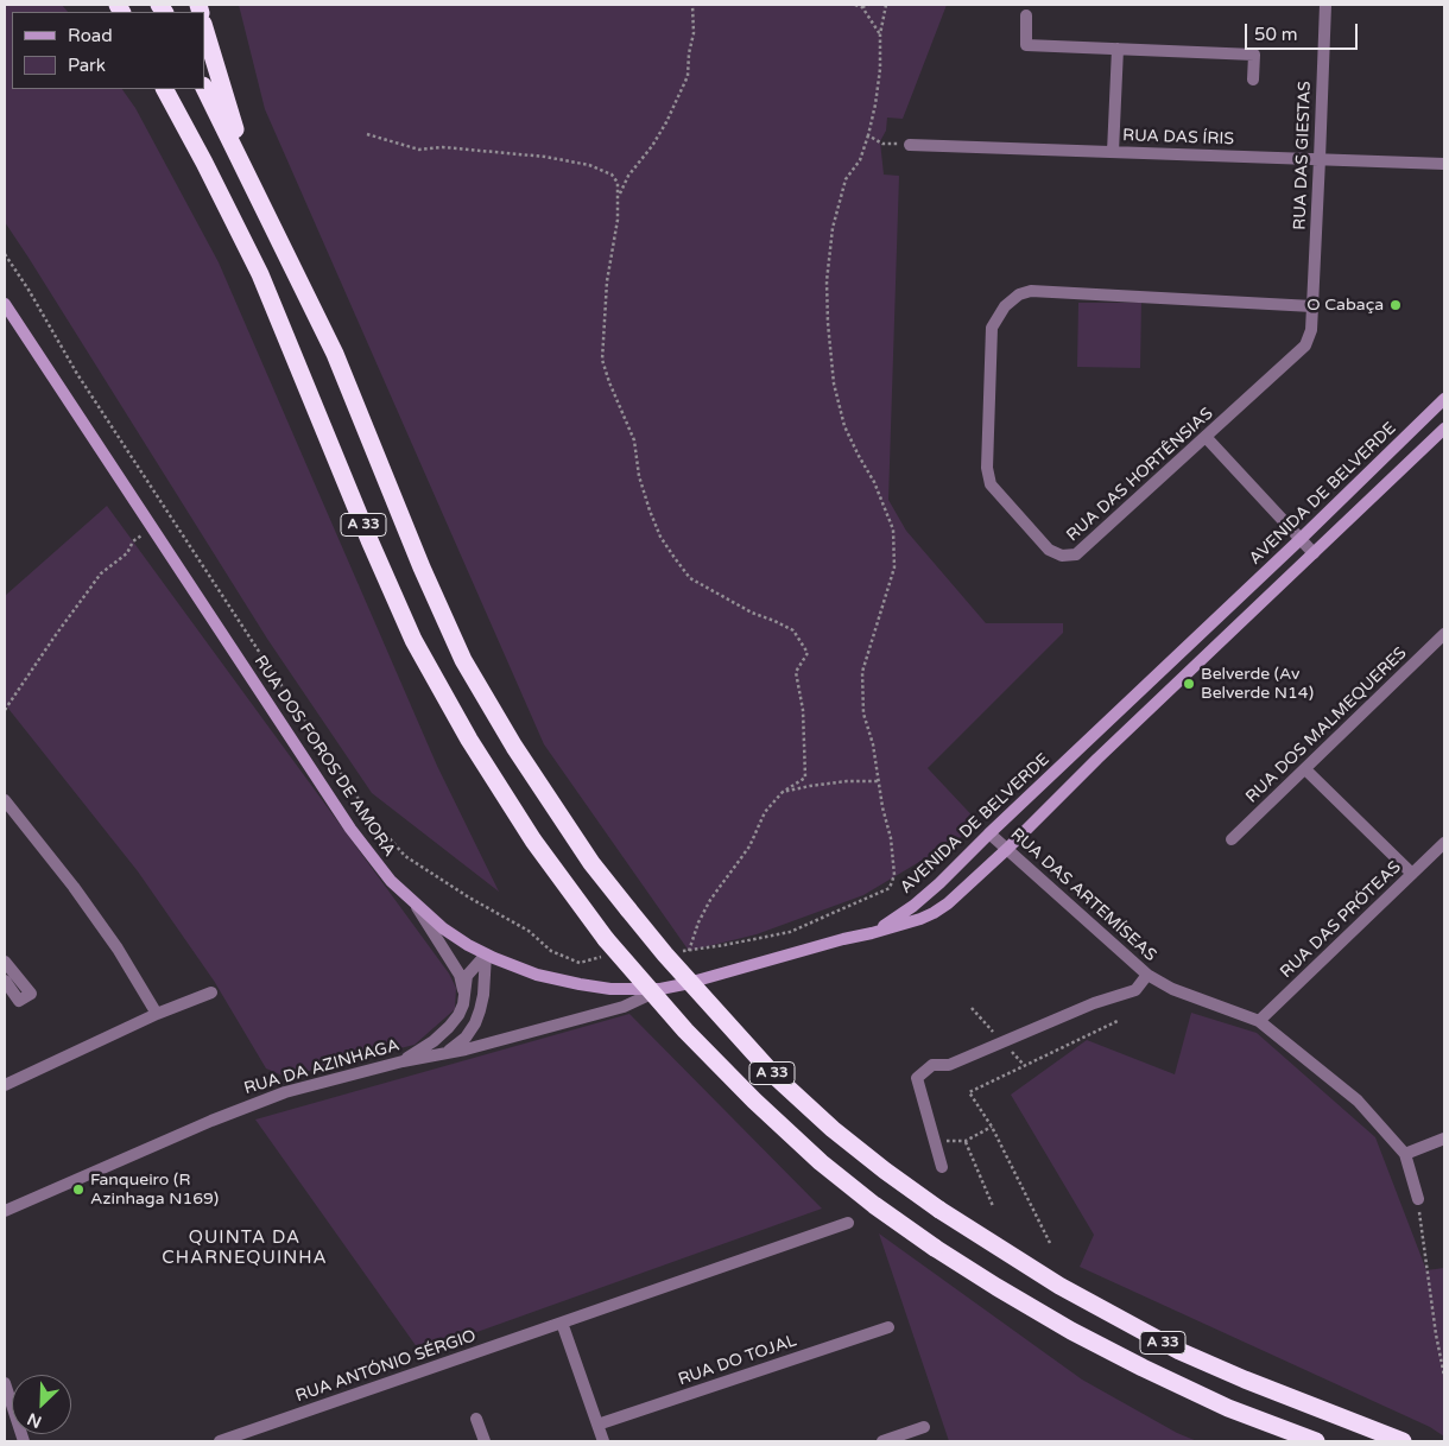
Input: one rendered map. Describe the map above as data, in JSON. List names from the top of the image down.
{
  "streets": {
    "highway": ["A 33"],
    "main road": ["AVENIDA DE BELVERDE", "RUA DOS FOROS DE AMORA"],
    "street": [
      "RUA DAS ÍRIS",
      "RUA DAS GIESTAS",
      "RUA DAS HORTÊNSIAS",
      "RUA DOS MALMEQUERES",
      "RUA DAS ARTEMÍSEAS",
      "RUA DAS PRÓTEAS",
      "RUA DA AZINHAGA",
      "RUA DO TOJAL",
      "RUA ANTÓNIO SÉRGIO"
    ]
  },
  "crossings": [
    ["RUA DAS ÍRIS", "RUA DAS GIESTAS"],
    ["RUA DAS GIESTAS", "RUA DAS HORTÊNSIAS"],
    ["AVENIDA DE BELVERDE", "RUA DOS FOROS DE AMORA"],
    ["AVENIDA DE BELVERDE", "RUA DAS ARTEMÍSEAS"],
    ["RUA DOS FOROS DE AMORA", "RUA DA AZINHAGA"],
    ["RUA DAS ARTEMÍSEAS", "RUA DAS PRÓTEAS"]
  ],
  "districts": ["QUINTA DA CHARNEQUINHA"],
  "places": ["O Cabaça", "Belverde (Av Belverde N14)", "Fanqueiro (R Azinhaga N169)"],
  "legend": ["Road", "Park"],
  "scale_bar": "50 m",
  "north": "bottom left"
}
